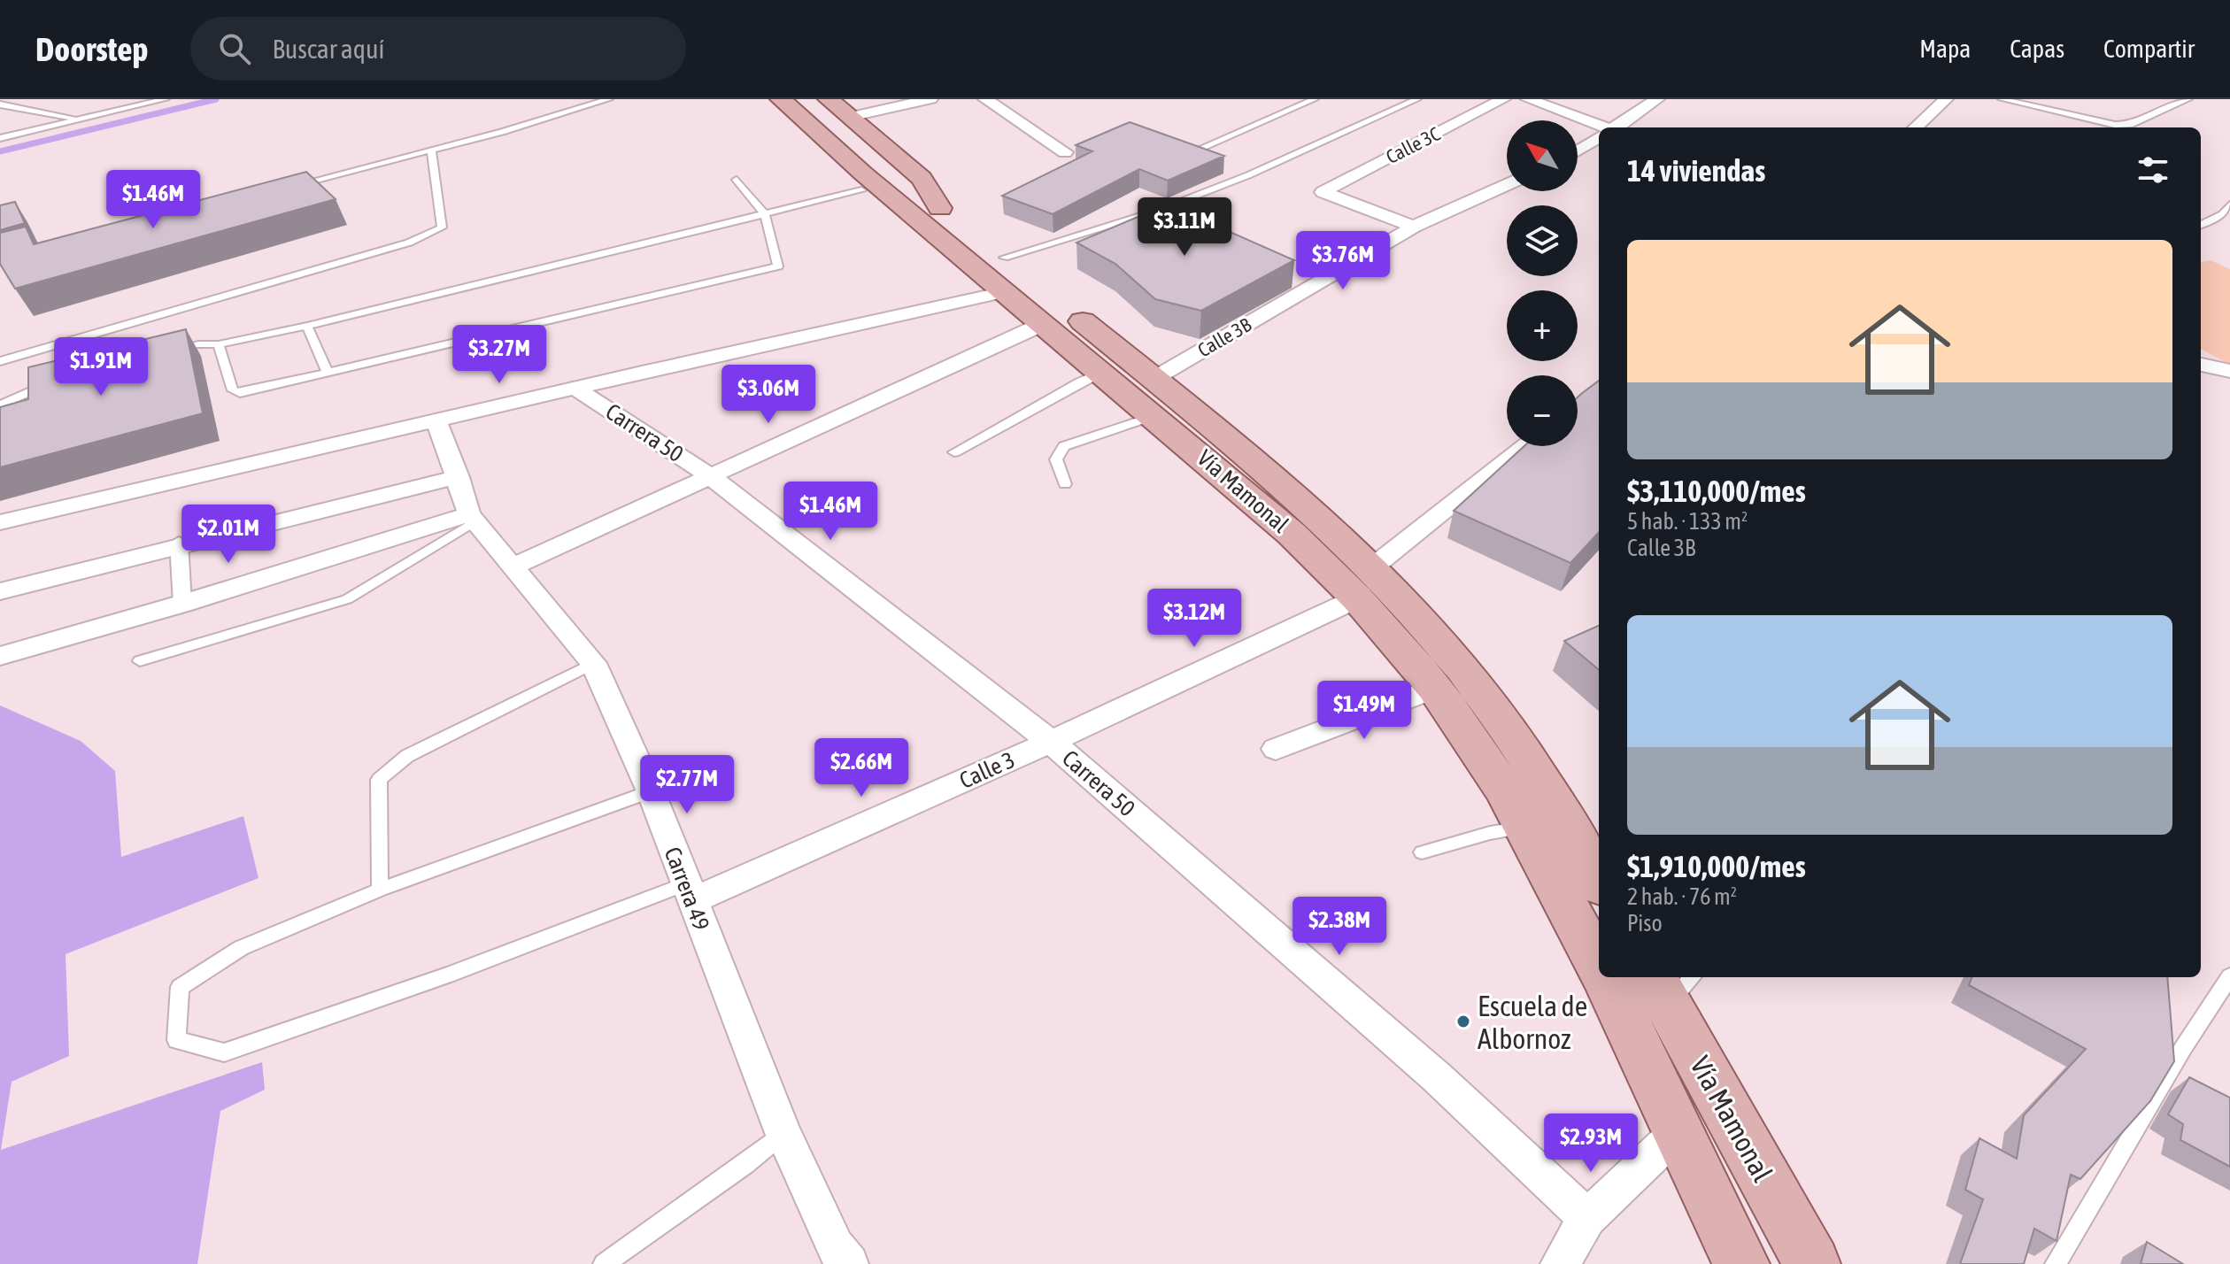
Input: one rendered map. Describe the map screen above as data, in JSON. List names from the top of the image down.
{
  "streets": {
    "main road": ["Vía Mamonal"],
    "street": [
      "Calle 3C",
      "Calle 3B",
      "Carrera 50",
      "Calle 3",
      "Carrera 49"
    ]
  },
  "crossings": [
    ["Calle 3C", "Calle 3B"],
    ["Calle 3B", "Vía Mamonal"],
    ["Carrera 50", "Calle 3"],
    ["Vía Mamonal", "Calle 3"],
    ["Calle 3", "Carrera 49"]
  ],
  "places": ["Escuela de Albornoz"],
  "north": "top left",
  "page": {
    "header": "Doorstep",
    "search": "Buscar aquí",
    "nav": ["Mapa", "Capas", "Compartir"],
    "map_buttons": ["+", "−"],
    "heading": "14 viviendas",
    "price": [
      "$1.46M",
      "$3.11M",
      "$3.76M",
      "$3.27M",
      "$1.91M",
      "$3.06M",
      "$1.46M",
      "$2.01M",
      "$3.12M",
      "$1.49M",
      "$2.66M",
      "$2.77M",
      "$2.38M",
      "$2.93M"
    ],
    "list": [
      {
        "name": "$3,110,000/mes",
        "note": "5 hab. · 133 m² · Calle 3B"
      },
      {
        "name": "$1,910,000/mes",
        "note": "2 hab. · 76 m² · Piso"
      }
    ]
  }
}
